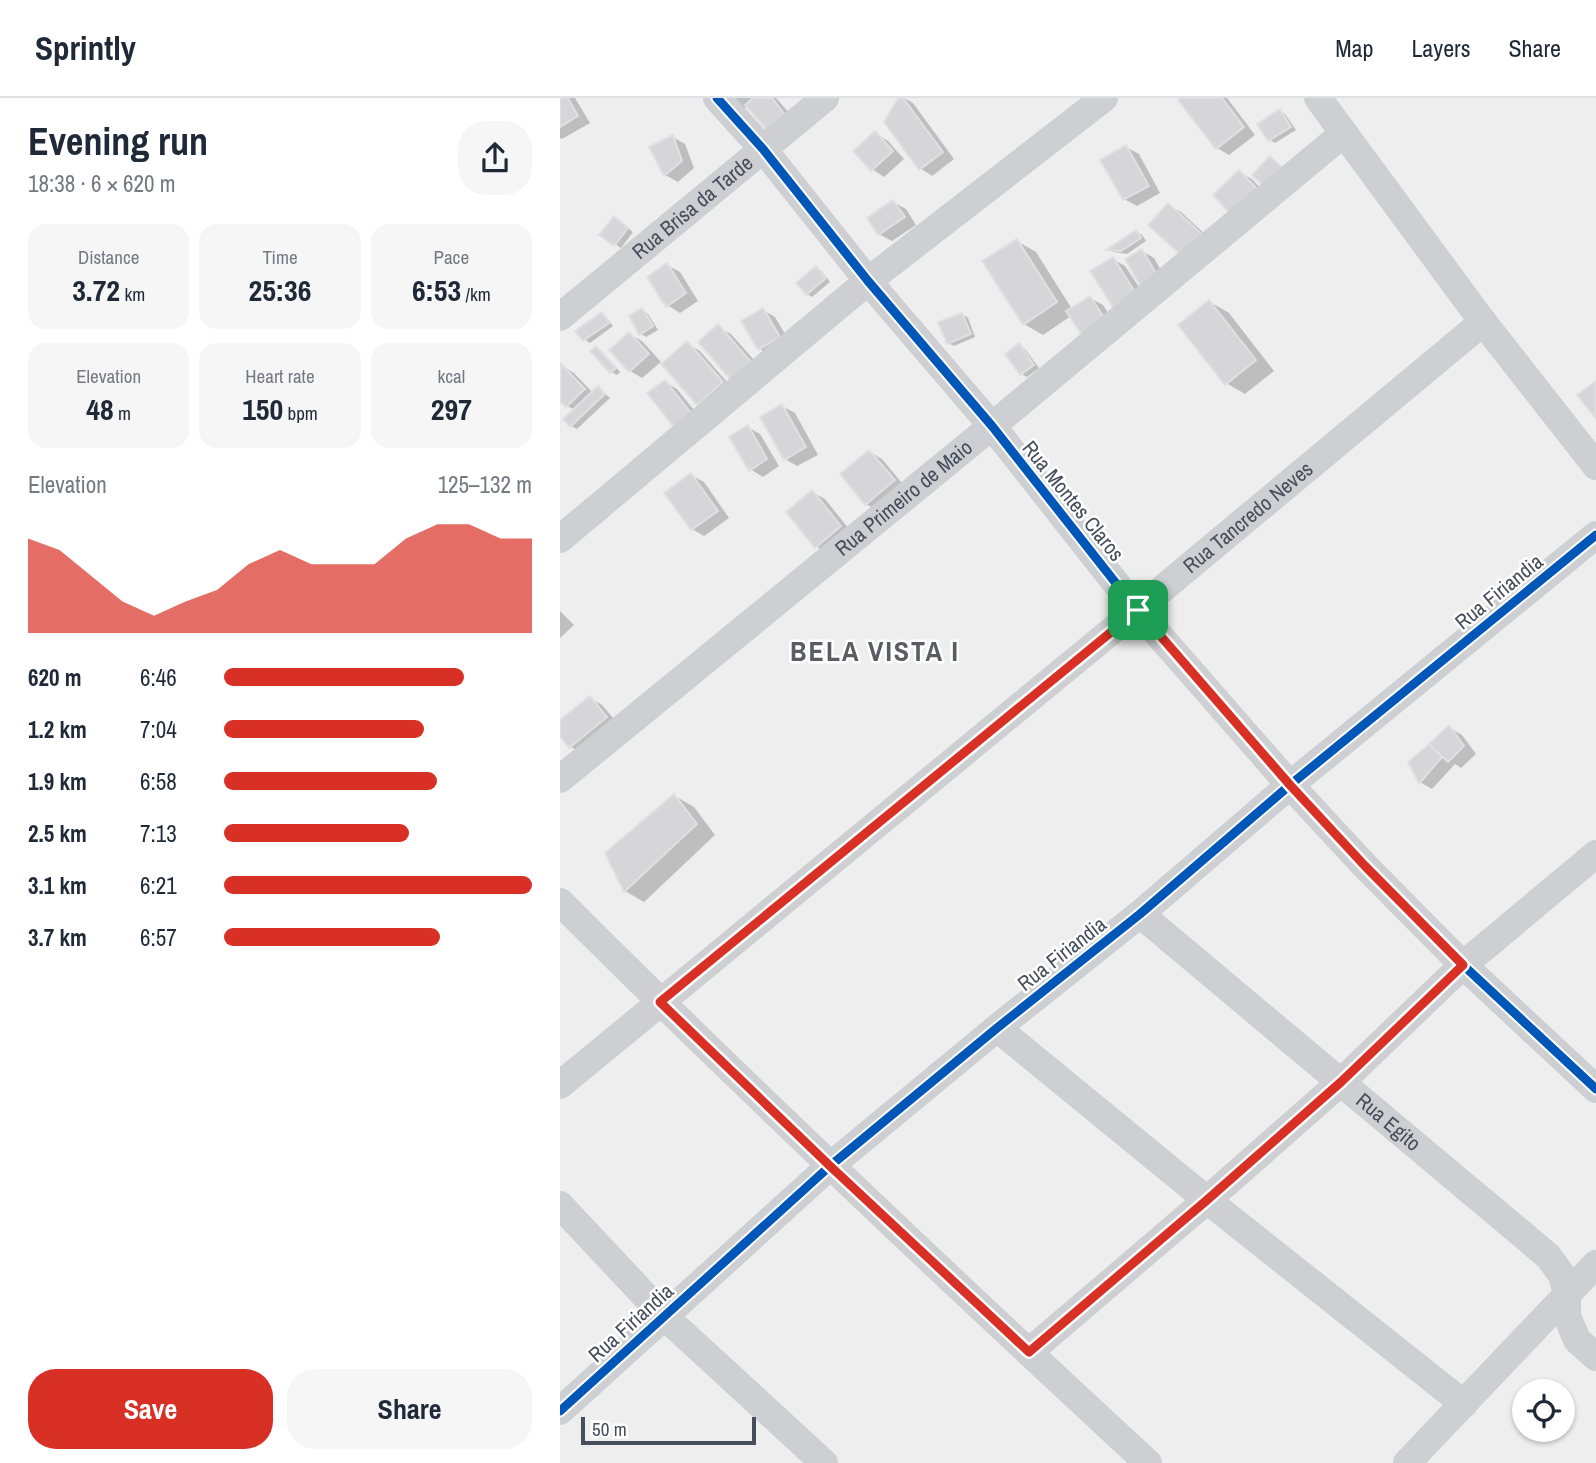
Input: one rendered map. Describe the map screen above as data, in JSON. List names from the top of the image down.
{
  "streets": {
    "street": [
      "Rua Brisa da Tarde",
      "Rua Primeiro de Maio",
      "Rua Montes Claros",
      "Rua Tancredo Neves",
      "Rua Firiandia",
      "Rua Egito"
    ]
  },
  "crossings": [
    ["Rua Brisa da Tarde", "Rua Montes Claros"],
    ["Rua Primeiro de Maio", "Rua Montes Claros"],
    ["Rua Montes Claros", "Rua Tancredo Neves"],
    ["Rua Montes Claros", "Rua Firiandia"],
    ["Rua Firiandia", "Rua Egito"]
  ],
  "districts": ["BELA VISTA I"],
  "scale_bar": "50 m",
  "page": {
    "header": "Sprintly",
    "nav": ["Map", "Layers", "Share"],
    "heading": ["Evening run", "18:38 · 6 × 620 m"],
    "stats": [
      ["Distance", "3.72 km"],
      ["Time", "25:36"],
      ["Pace", "6:53 /km"],
      ["Elevation", "48 m"],
      ["Heart rate", "150 bpm"],
      ["kcal", "297"]
    ],
    "chart": ["Elevation", "125–132 m"],
    "list": [
      {
        "name": "620 m",
        "note": "6:46"
      },
      {
        "name": "1.2 km",
        "note": "7:04"
      },
      {
        "name": "1.9 km",
        "note": "6:58"
      },
      {
        "name": "2.5 km",
        "note": "7:13"
      },
      {
        "name": "3.1 km",
        "note": "6:21"
      },
      {
        "name": "3.7 km",
        "note": "6:57"
      }
    ],
    "buttons": ["Save", "Share"],
    "scale": "50 m"
  }
}
